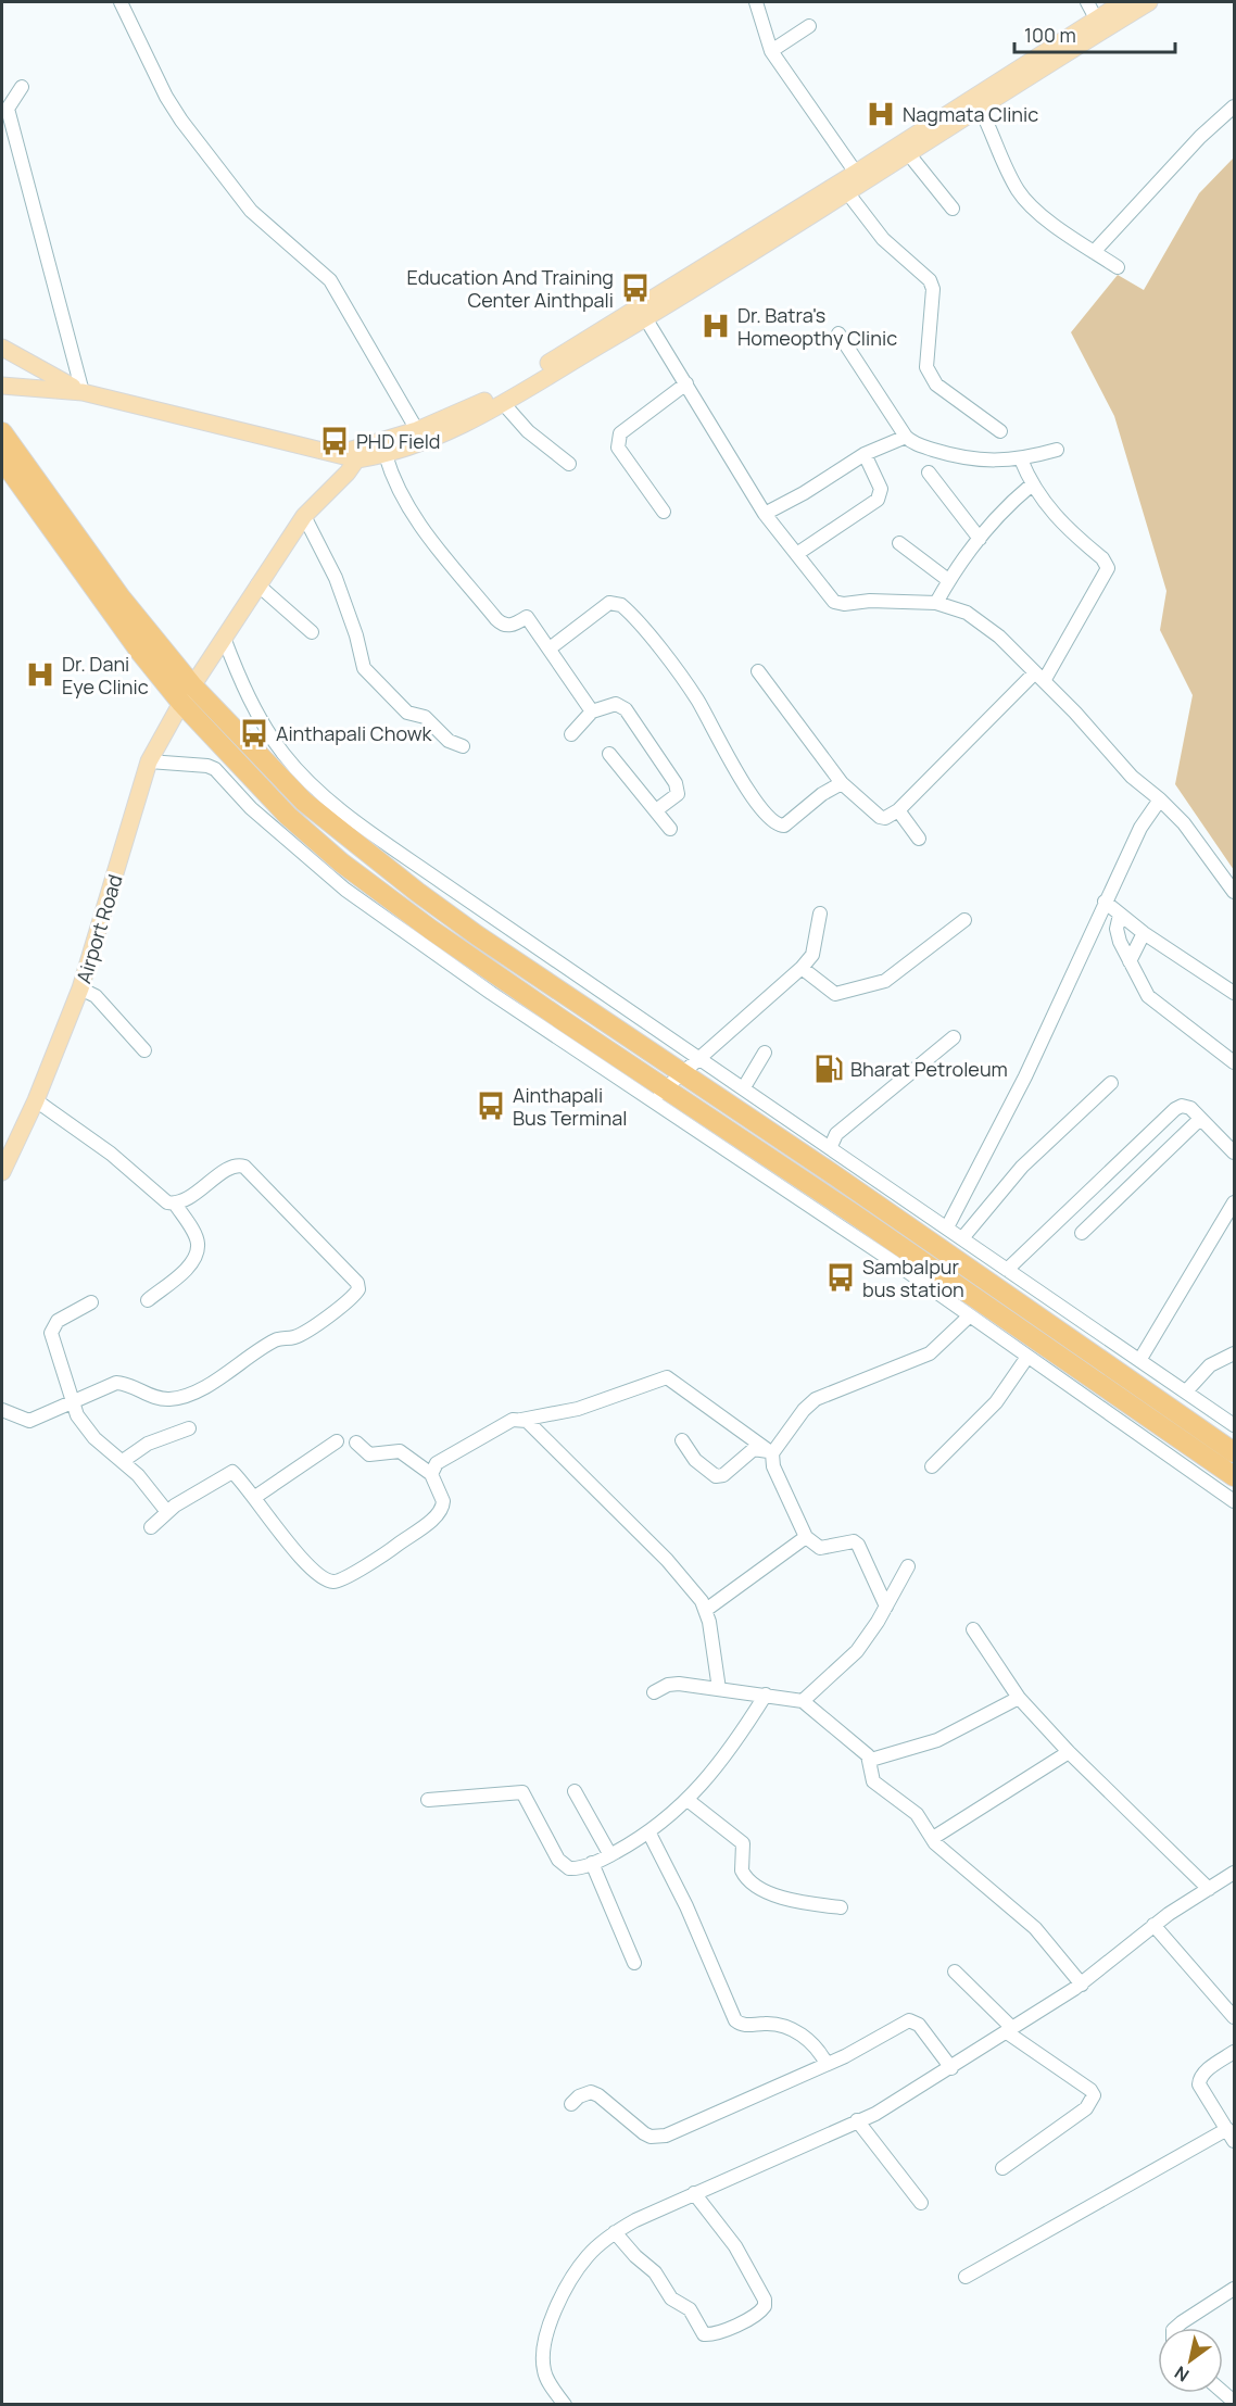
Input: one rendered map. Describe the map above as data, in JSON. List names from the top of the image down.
{
  "streets": {
    "main road": ["Airport Road"]
  },
  "places": {
    "hospital": ["Nagmata Clinic", "Dr. Batra's Homeopthy Clinic", "Dr. Dani Eye Clinic"],
    "bus stop": [
      "Education And Training Center Ainthpali",
      "PHD Field",
      "Ainthapali Chowk",
      "Ainthapali Bus Terminal",
      "Sambalpur bus station"
    ],
    "fuel station": ["Bharat Petroleum"]
  },
  "scale_bar": "100 m",
  "north": "bottom left"
}
